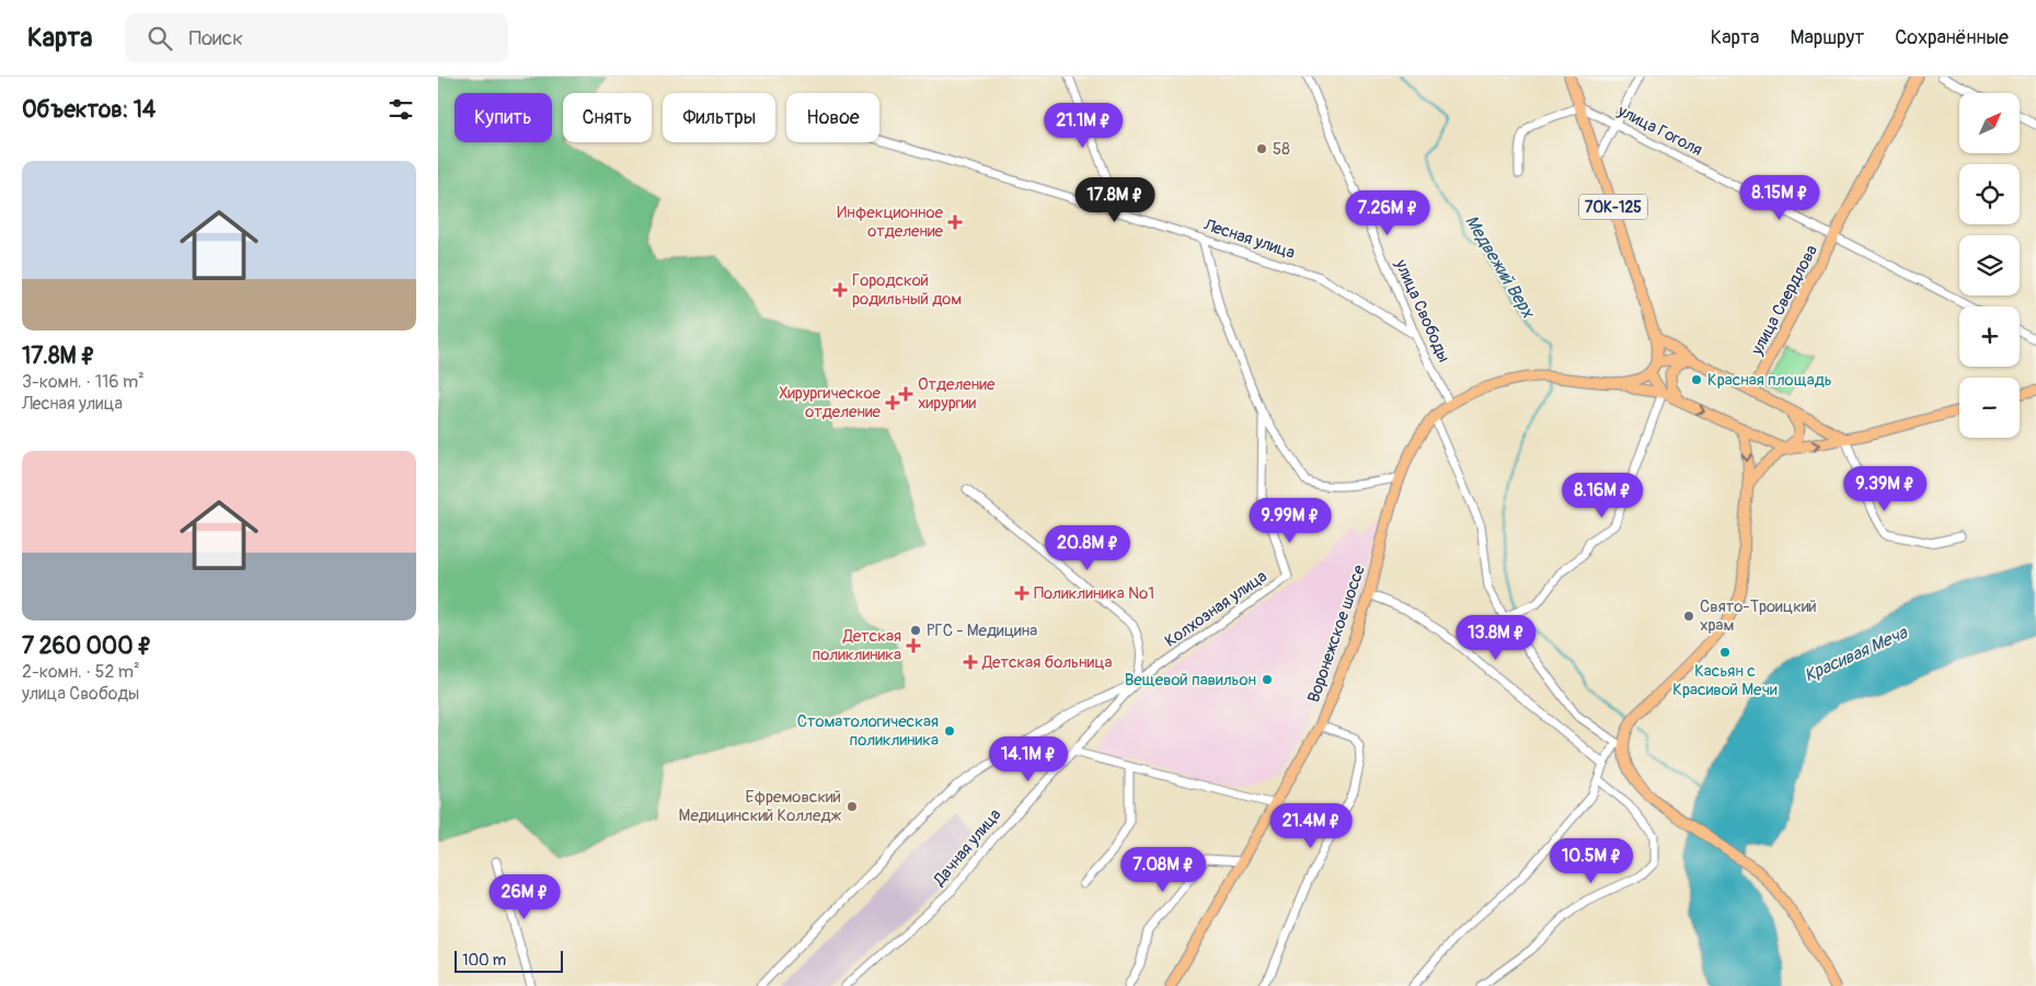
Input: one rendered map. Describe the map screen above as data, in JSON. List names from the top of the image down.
{
  "streets": {
    "main road": ["70К-125", "улица Свердлова", "Воронежское шоссе"],
    "street": [
      "улица Гоголя",
      "Лесная улица",
      "улица Свободы",
      "Колхозная улица",
      "Дачная улица"
    ]
  },
  "crossings": [
    ["улица Гоголя", "70К-125"],
    ["улица Гоголя", "улица Свердлова"],
    ["Лесная улица", "улица Свободы"],
    ["Лесная улица", "Колхозная улица"],
    ["улица Свободы", "Воронежское шоссе"],
    ["Колхозная улица", "Дачная улица"]
  ],
  "water": ["Медвежий Верх", "Красивая Меча"],
  "places": {
    "other": [
      "58",
      "Красная площадь",
      "Свято-Троицкий храм",
      "РГС - Медицина",
      "Касьян с Красивой Мечи",
      "Вещевой павильон",
      "Стоматологическая поликлиника",
      "Ефремовский Медицинский Колледж"
    ],
    "health": [
      "Инфекционное отделение",
      "Городской родильный дом",
      "Отделение хирургии",
      "Хирургическое отделение",
      "Поликлиника №1",
      "Детская поликлиника",
      "Детская больница"
    ]
  },
  "scale_bar": "100 m",
  "north": "top right",
  "page": {
    "header": "Карта",
    "search": "Поиск",
    "nav": ["Карта", "Маршрут", "Сохранённые"],
    "heading": "Объектов: 14",
    "map_buttons": ["+", "−"],
    "chip": [
      "Купить",
      "Снять",
      "Фильтры",
      "Новое"
    ],
    "price": [
      "21.1M ₽",
      "8.15M ₽",
      "17.8M ₽",
      "7.26M ₽",
      "9.39M ₽",
      "8.16M ₽",
      "9.99M ₽",
      "20.8M ₽",
      "13.8M ₽",
      "14.1M ₽",
      "21.4M ₽",
      "10.5M ₽",
      "7.08M ₽",
      "26M ₽"
    ],
    "list": [
      {
        "name": "17.8M ₽",
        "note": "3-комн. · 116 m² · Лесная улица"
      },
      {
        "name": "7 260 000 ₽",
        "note": "2-комн. · 52 m² · улица Свободы"
      }
    ],
    "scale": "100 m"
  }
}
